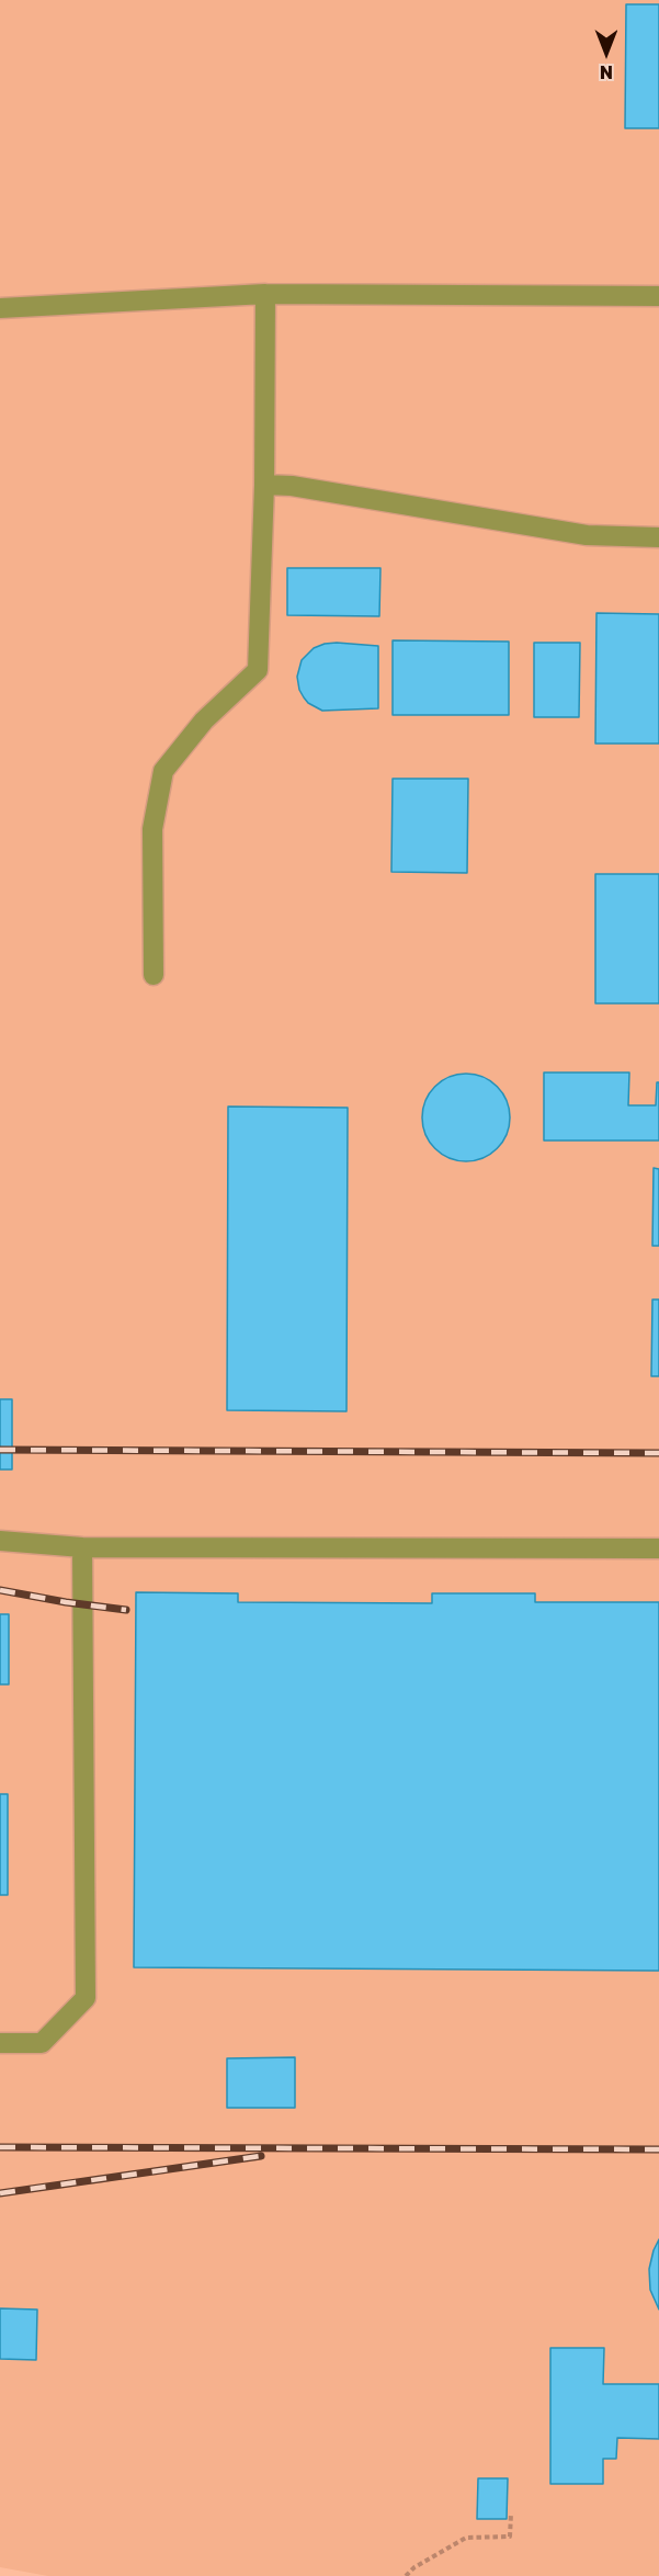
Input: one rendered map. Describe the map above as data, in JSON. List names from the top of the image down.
{
  "north": "bottom"
}
